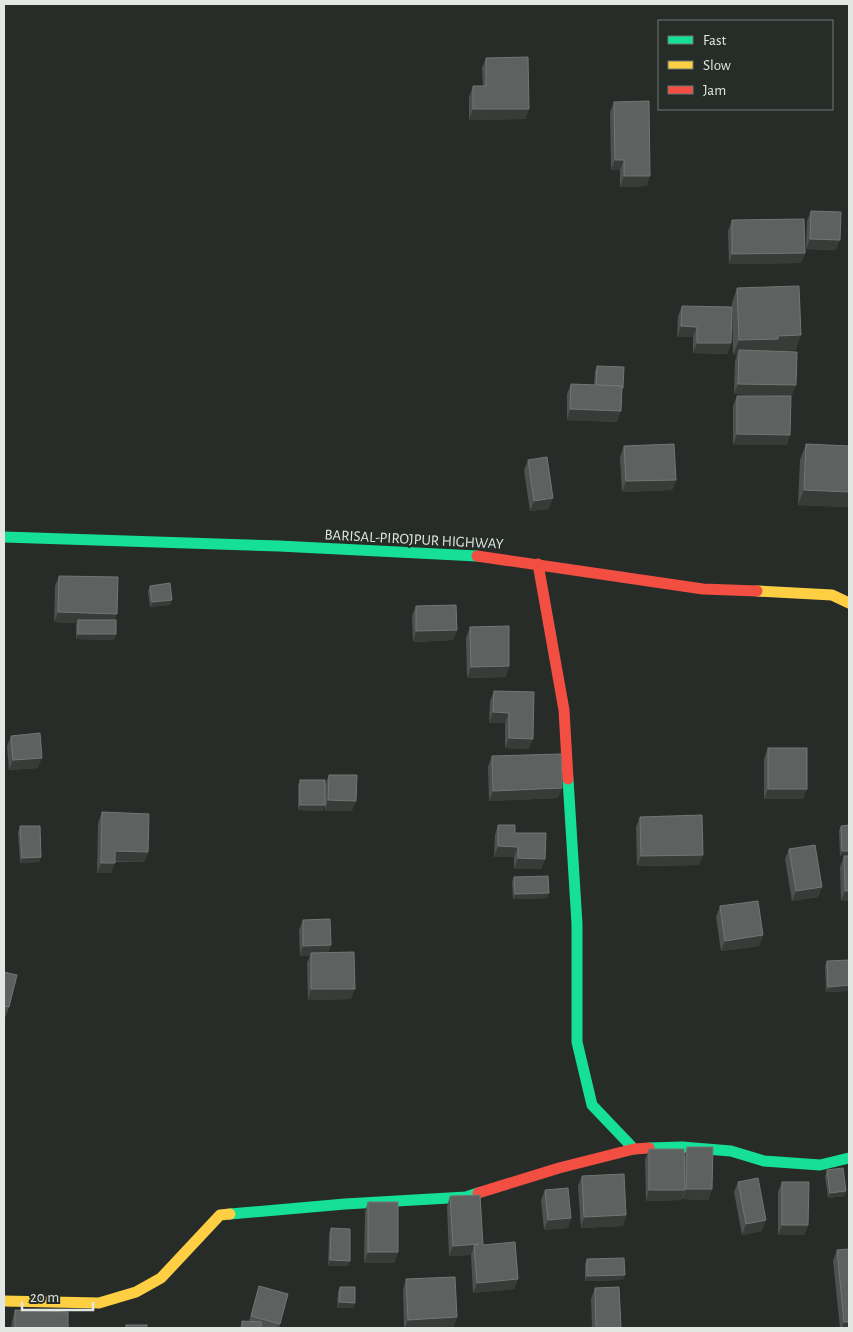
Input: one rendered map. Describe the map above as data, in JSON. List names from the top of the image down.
{
  "streets": {
    "main road": ["BARISAL-PIROJPUR HIGHWAY"]
  },
  "legend": ["Fast", "Slow", "Jam"],
  "scale_bar": "20 m"
}
